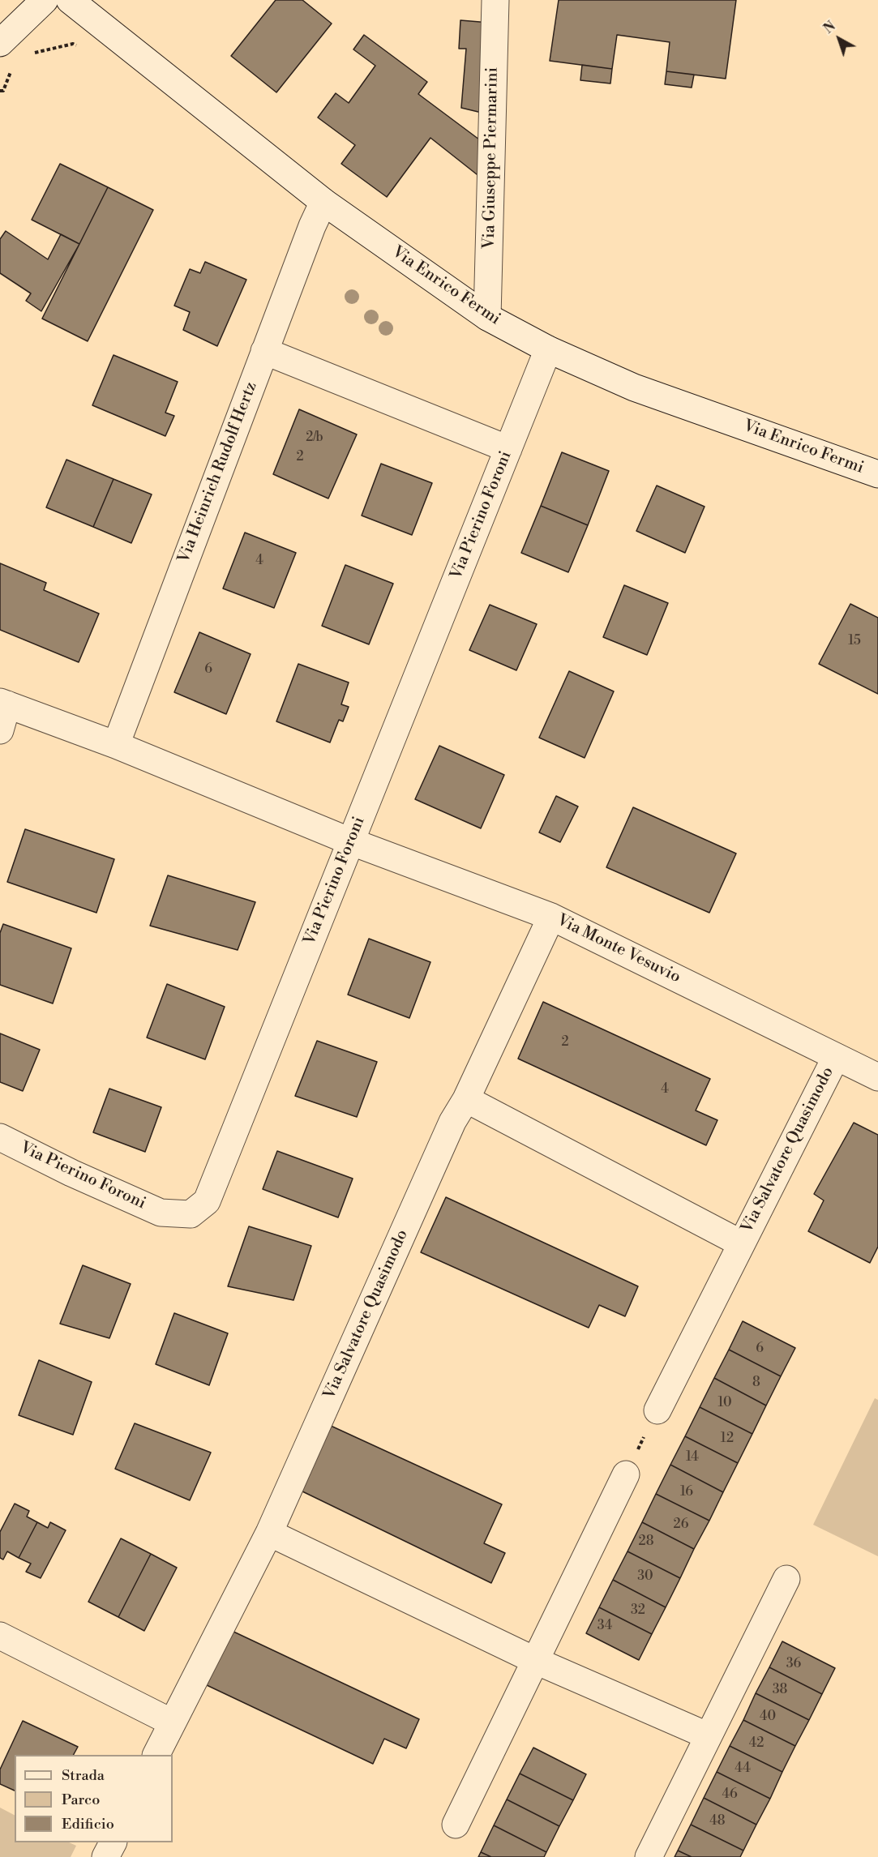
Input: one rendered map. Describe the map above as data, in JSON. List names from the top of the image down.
{
  "streets": {
    "street": [
      "Via Giuseppe Piermarini",
      "Via Enrico Fermi",
      "Via Heinrich Rudolf Hertz",
      "Via Pierino Foroni",
      "Via Monte Vesuvio",
      "Via Salvatore Quasimodo"
    ]
  },
  "crossings": [
    ["Via Giuseppe Piermarini", "Via Enrico Fermi"],
    ["Via Enrico Fermi", "Via Heinrich Rudolf Hertz"],
    ["Via Enrico Fermi", "Via Pierino Foroni"],
    ["Via Pierino Foroni", "Via Monte Vesuvio"],
    ["Via Monte Vesuvio", "Via Salvatore Quasimodo"]
  ],
  "house_numbers": [
    "2/b",
    "2",
    "4",
    "15",
    "6",
    "2",
    "4",
    "6",
    "8",
    "10",
    "12",
    "14",
    "16",
    "26",
    "28",
    "30",
    "32",
    "34",
    "36",
    "38",
    "40",
    "42",
    "44",
    "46",
    "48"
  ],
  "legend": ["Strada", "Parco", "Edificio"],
  "north": "top left"
}
